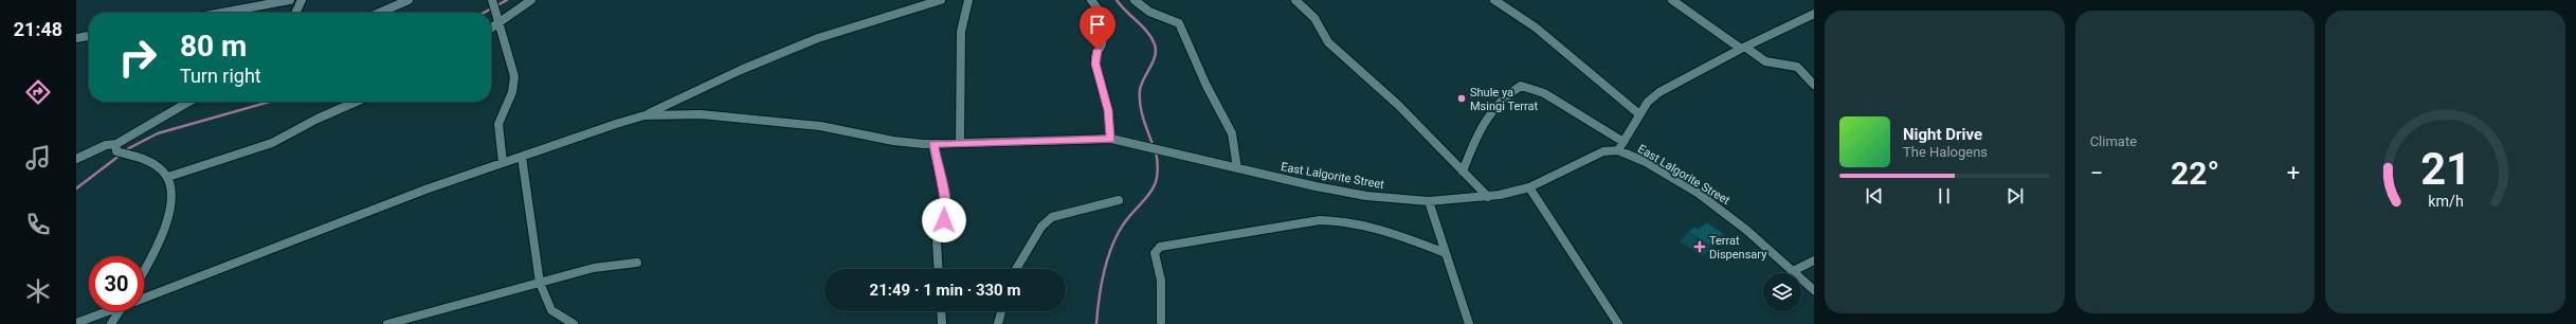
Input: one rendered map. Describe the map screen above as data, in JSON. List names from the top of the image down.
{
  "streets": {
    "street": ["East Lalgorite Street"]
  },
  "places": {
    "other": ["Shule ya Msingi Terrat"],
    "health": ["Terrat Dispensary"]
  },
  "page": {
    "tabs": "21:48",
    "tile": "Climate",
    "turn": ["80 m", "Turn right"],
    "song": ["Night Drive", "The Halogens"],
    "heat": ["−", "22°", "+"],
    "limit": "30",
    "trip": "21:49 · 1 min · 330 m",
    "gauge": ["21", "km/h"]
  }
}
